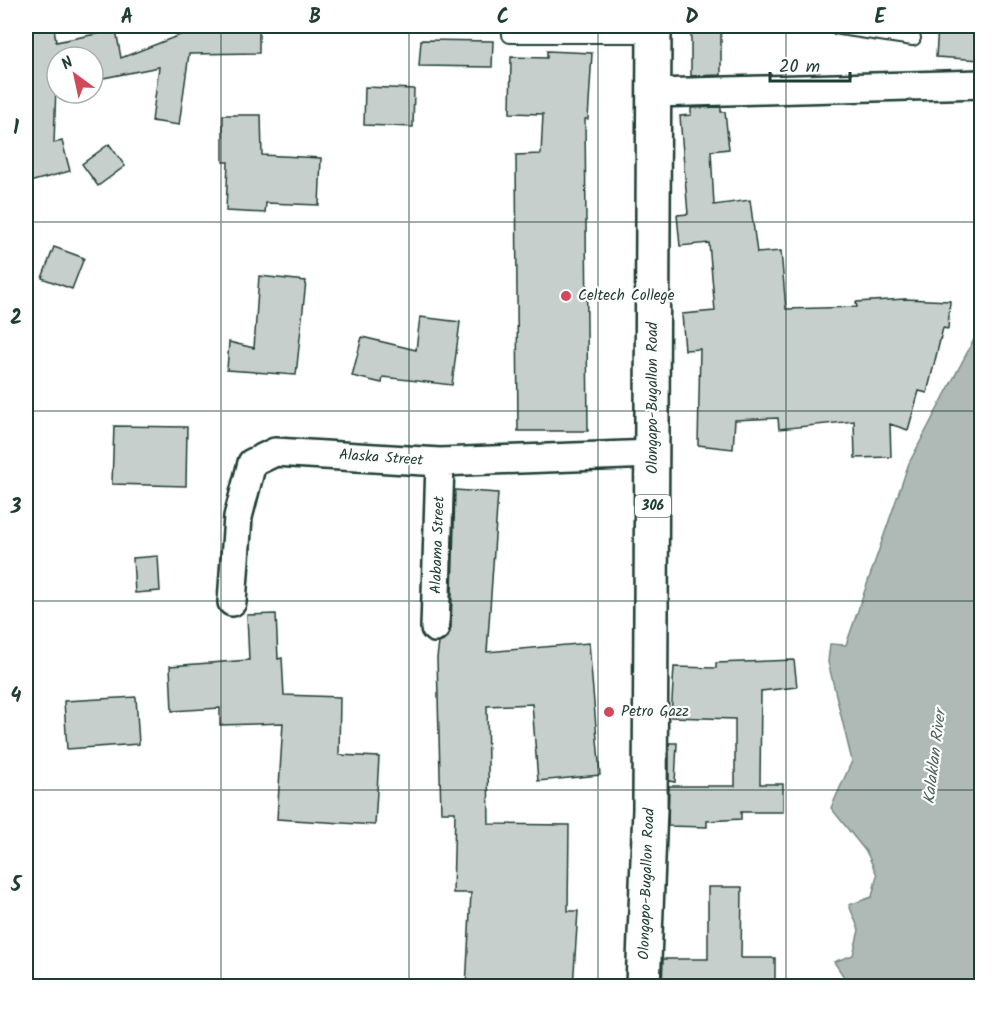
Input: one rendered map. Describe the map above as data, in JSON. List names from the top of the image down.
{
  "streets": {
    "main road": ["Olongapo-Bugallon Road", "306"],
    "street": ["Alaska Street", "Alabama Street"]
  },
  "crossings": [
    ["Olongapo-Bugallon Road", "Alaska Street"],
    ["Alaska Street", "Alabama Street"]
  ],
  "water": ["Kalaklan River"],
  "places": ["Celtech College", "Petro Gazz"],
  "scale_bar": "20 m",
  "north": "top left",
  "grid": {
    "columns": [
      "A",
      "B",
      "C",
      "D",
      "E"
    ],
    "rows": [
      "1",
      "2",
      "3",
      "4",
      "5"
    ]
  }
}
